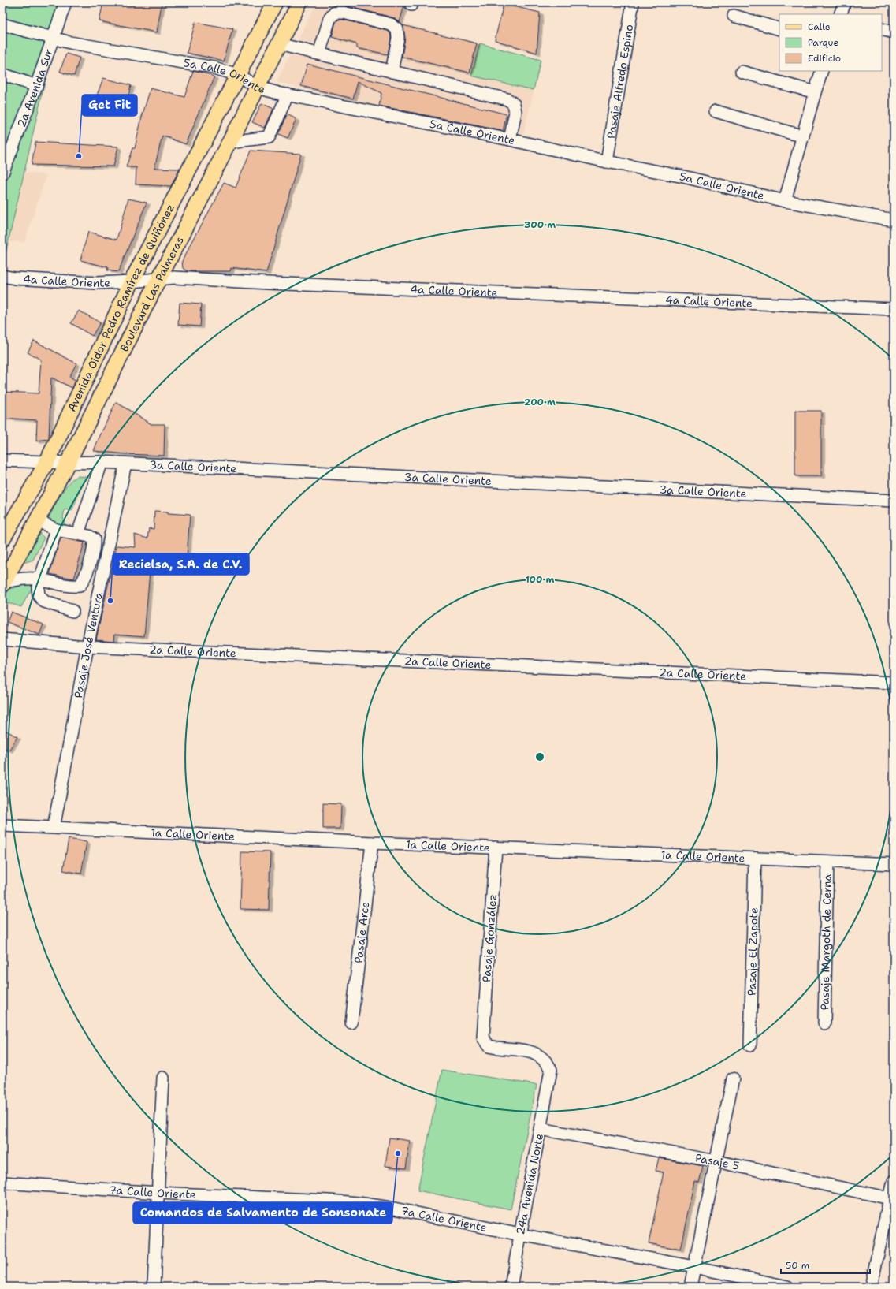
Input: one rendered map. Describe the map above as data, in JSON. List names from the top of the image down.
{
  "streets": {
    "main road": ["Boulevard Las Palmeras", "Avenida Oidor Pedro Ramírez de Quiñónez"],
    "street": [
      "5a Calle Oriente",
      "Pasaje Alfredo Espino",
      "2a Avenida Sur",
      "4a Calle Oriente",
      "3a Calle Oriente",
      "Pasaje José Ventura",
      "2a Calle Oriente",
      "1a Calle Oriente",
      "Pasaje Arce",
      "Pasaje González",
      "Pasaje Margoth de Cerna",
      "Pasaje El Zapote",
      "Pasaje 5",
      "24a Avenida Norte",
      "7a Calle Oriente"
    ]
  },
  "crossings": [
    ["5a Calle Oriente", "Pasaje Alfredo Espino"],
    ["5a Calle Oriente", "2a Avenida Sur"],
    ["5a Calle Oriente", "Boulevard Las Palmeras"],
    ["5a Calle Oriente", "Avenida Oidor Pedro Ramírez de Quiñónez"],
    ["4a Calle Oriente", "Boulevard Las Palmeras"],
    ["4a Calle Oriente", "Avenida Oidor Pedro Ramírez de Quiñónez"],
    ["Boulevard Las Palmeras", "3a Calle Oriente"],
    ["Avenida Oidor Pedro Ramírez de Quiñónez", "3a Calle Oriente"],
    ["3a Calle Oriente", "Pasaje José Ventura"],
    ["Pasaje José Ventura", "2a Calle Oriente"],
    ["Pasaje José Ventura", "1a Calle Oriente"],
    ["1a Calle Oriente", "Pasaje Arce"],
    ["1a Calle Oriente", "Pasaje González"],
    ["1a Calle Oriente", "Pasaje Margoth de Cerna"],
    ["1a Calle Oriente", "Pasaje El Zapote"],
    ["Pasaje González", "24a Avenida Norte"],
    ["Pasaje 5", "24a Avenida Norte"],
    ["24a Avenida Norte", "7a Calle Oriente"]
  ],
  "places": ["Get Fit", "Recielsa, S.A. de C.V.", "Comandos de Salvamento de Sonsonate"],
  "legend": ["Calle", "Parque", "Edificio"],
  "scale_bar": "50 m",
  "rings": ["300 m", "200 m", "100 m"]
}
